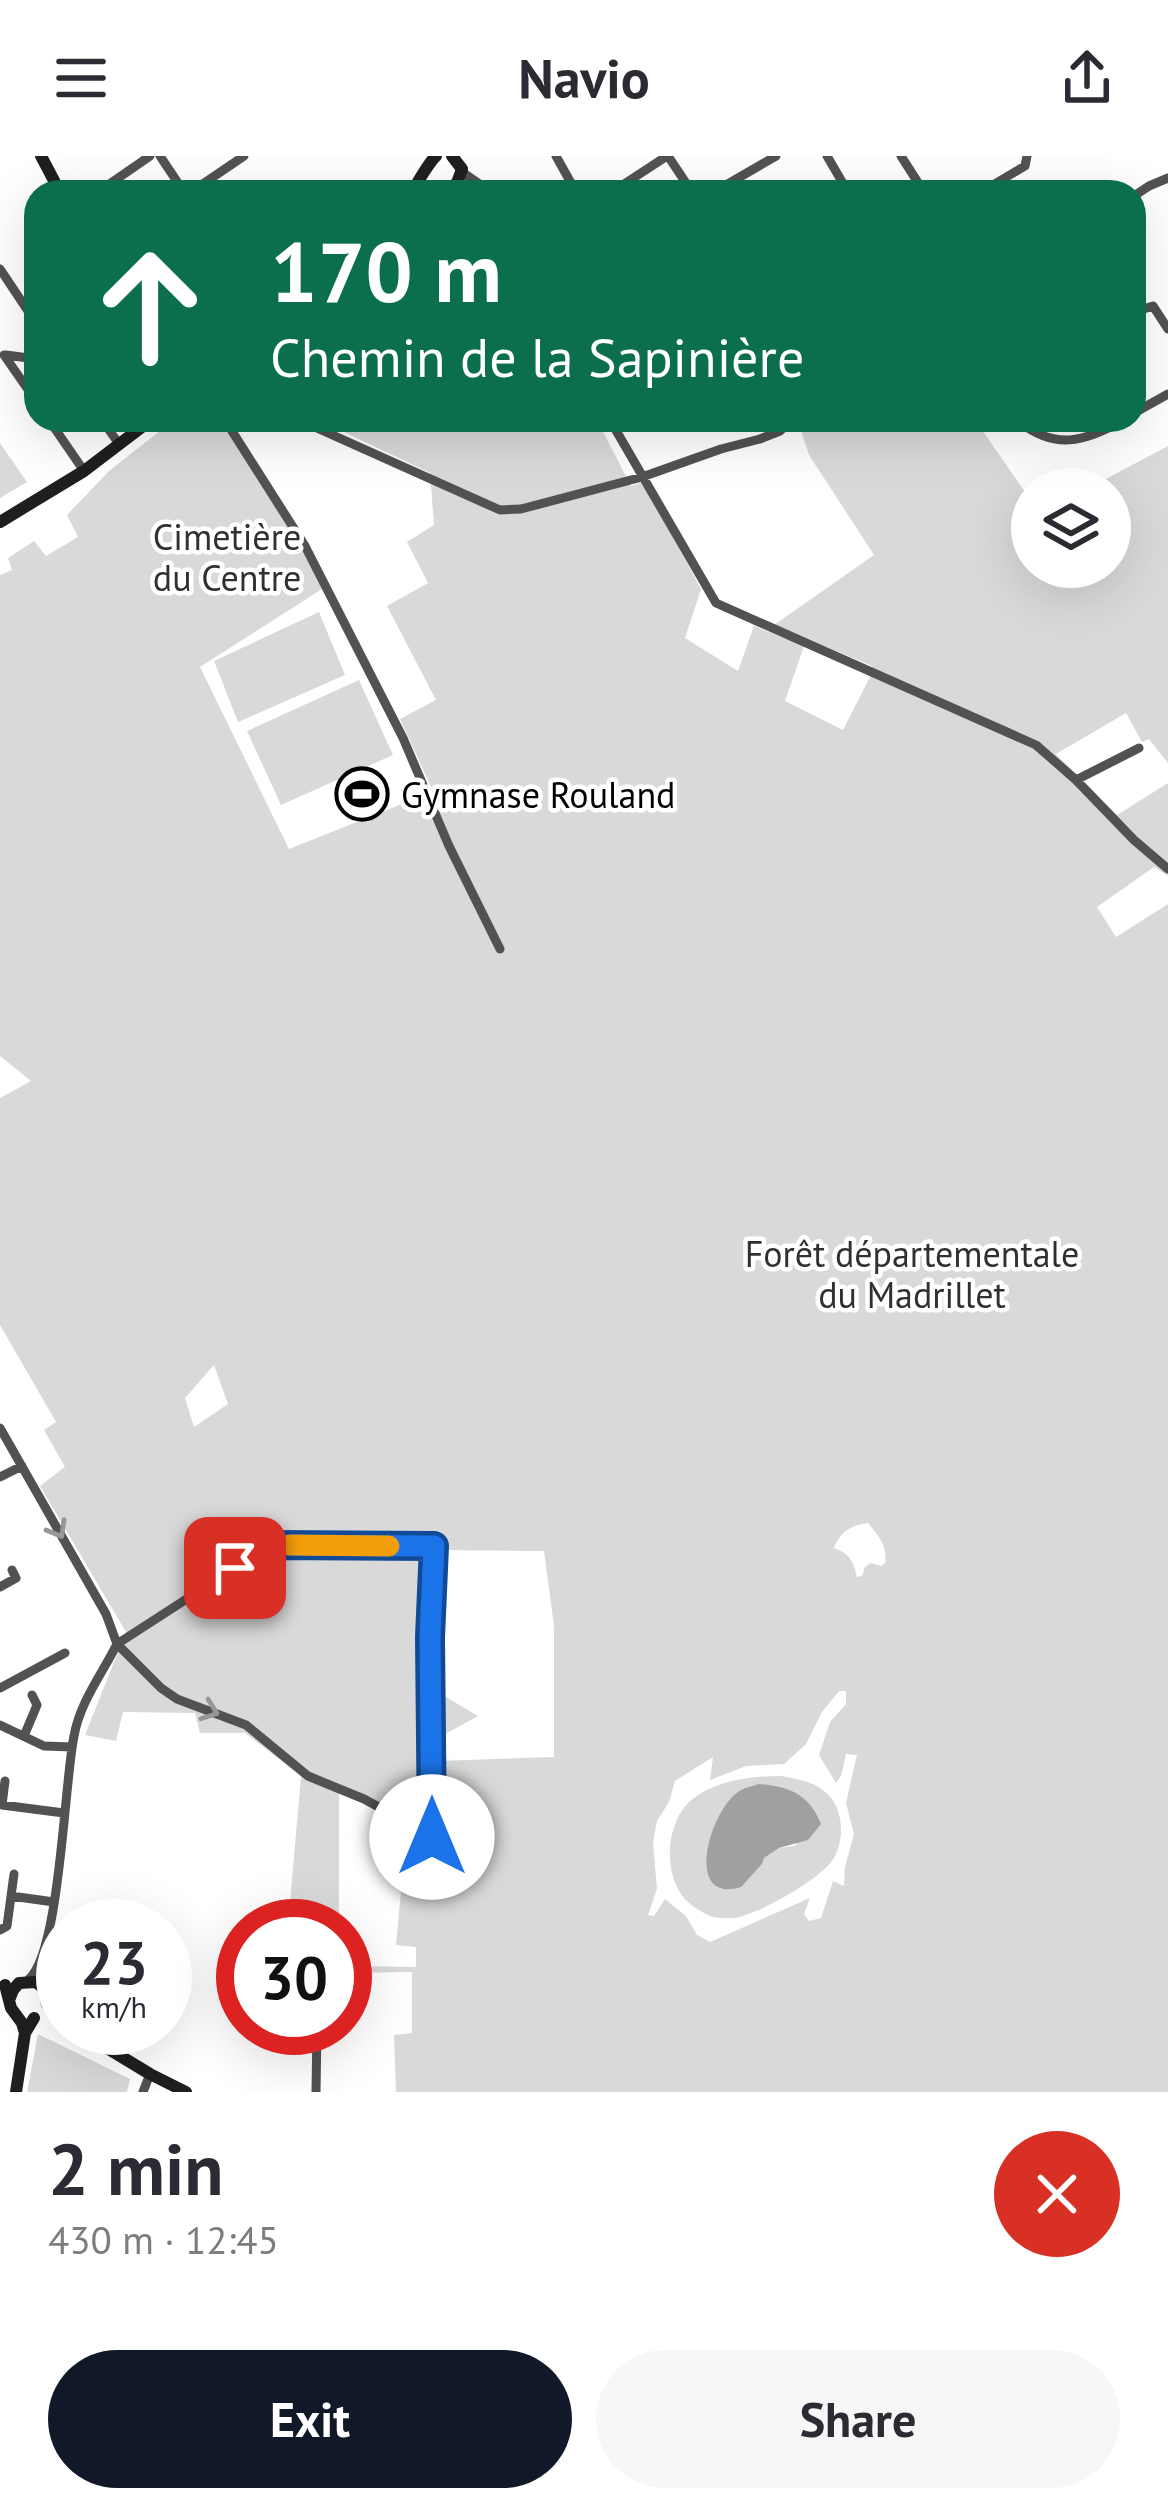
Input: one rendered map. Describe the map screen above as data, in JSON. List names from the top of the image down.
{
  "parks": ["Cimetière du Centre", "Forêt départementale du Madrillet"],
  "places": {
    "sports": ["Gymnase Rouland"]
  },
  "page": {
    "header": "Navio",
    "turn": ["170 m", "Chemin de la Sapinière"],
    "speed": "23 km/h",
    "limit": "30",
    "heading": ["2 min", "430 m · 12:45"],
    "buttons": ["Exit", "Share"]
  }
}
